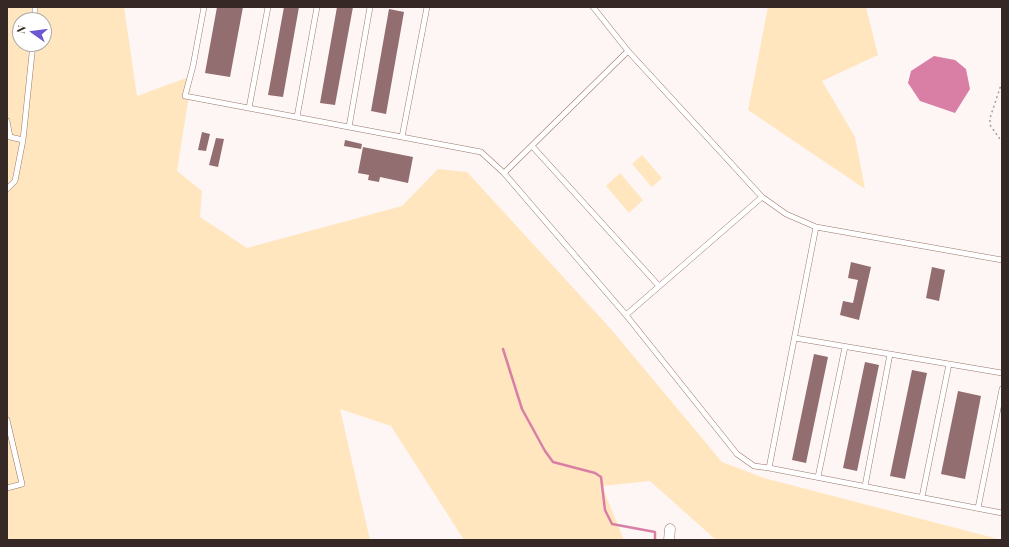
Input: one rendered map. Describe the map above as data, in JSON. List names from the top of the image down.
{
  "north": "left"
}
